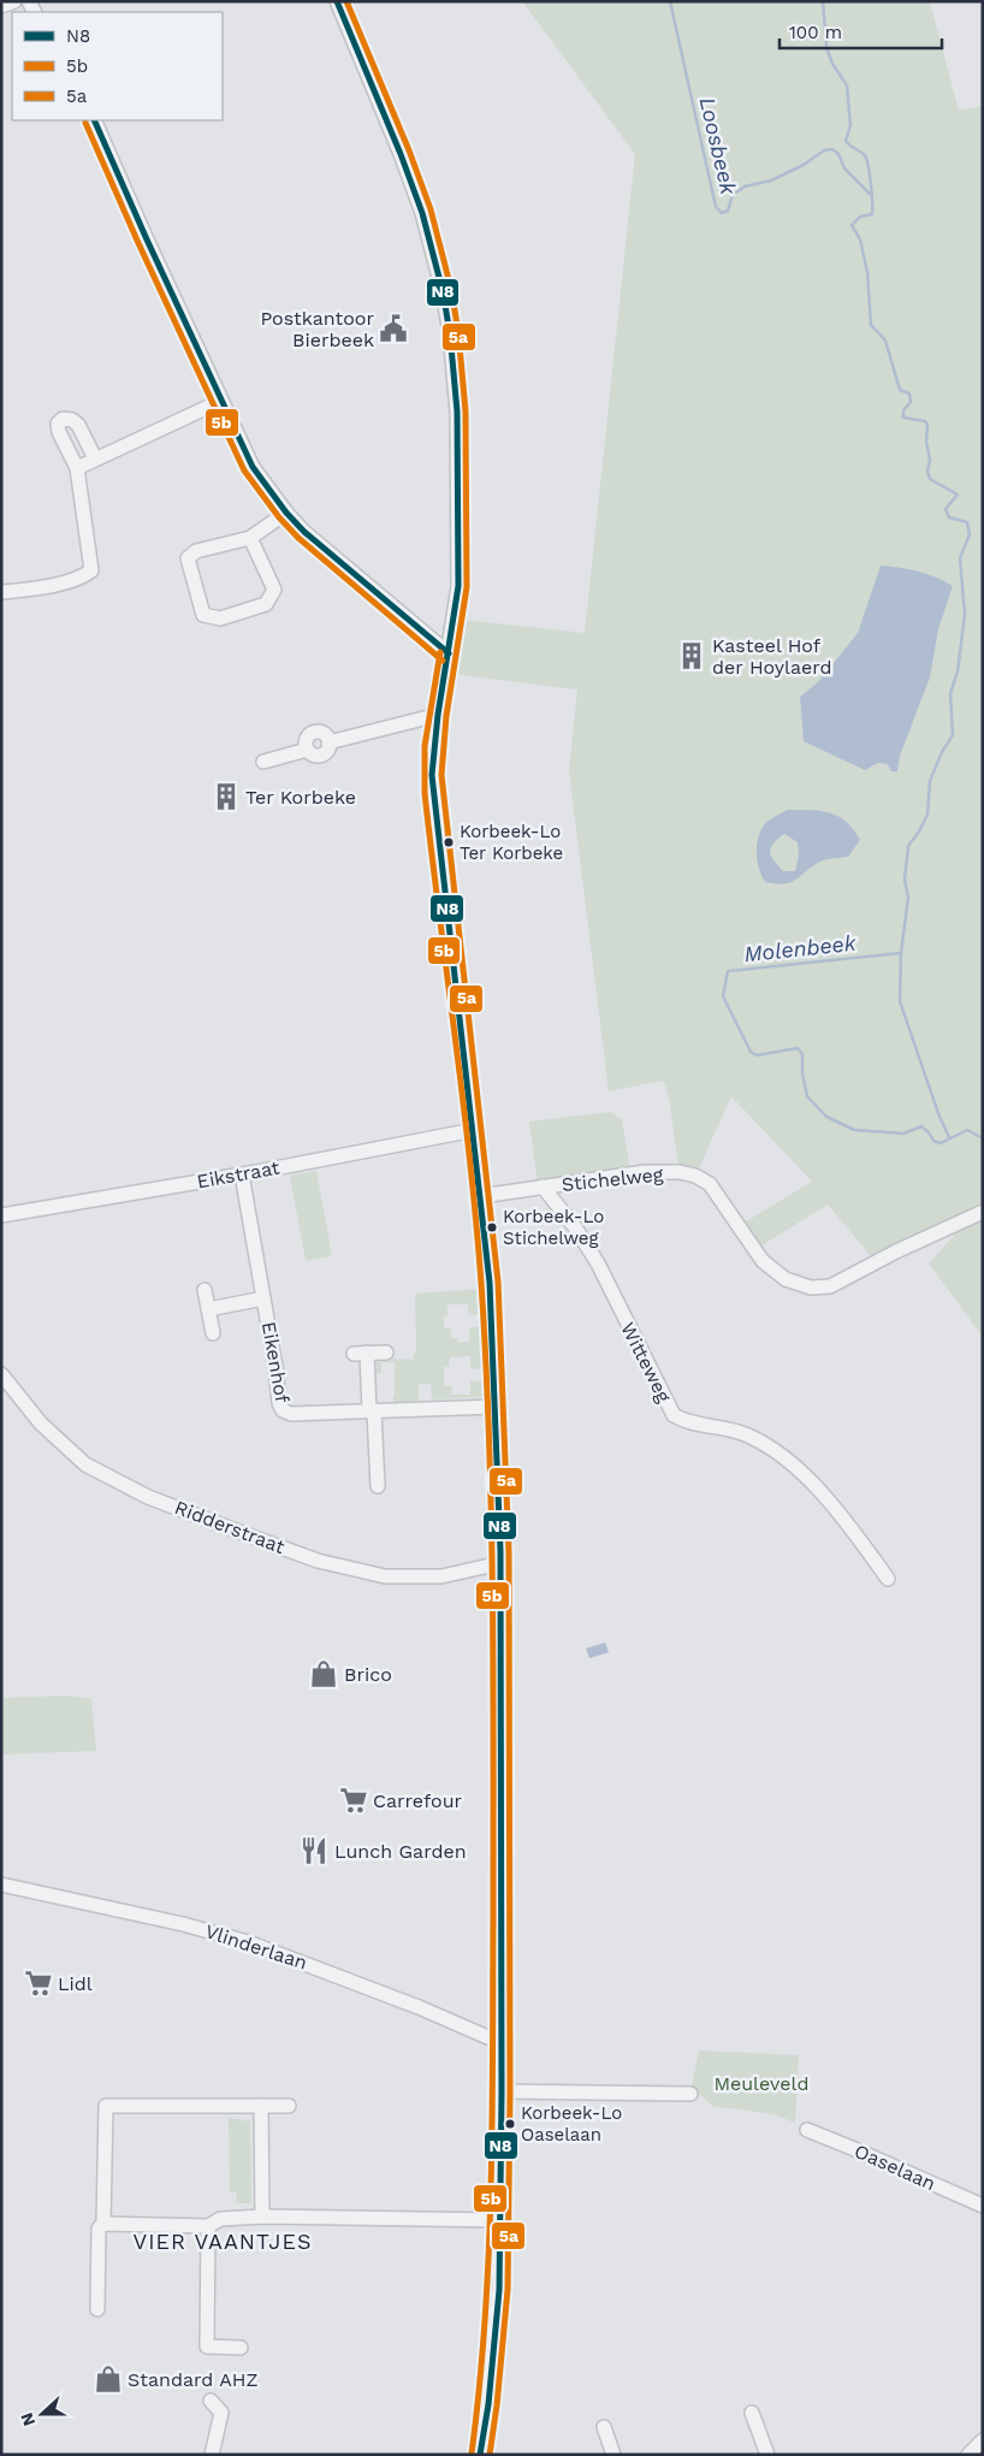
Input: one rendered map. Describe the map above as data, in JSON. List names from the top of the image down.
{
  "streets": {
    "street": [
      "Eikstraat",
      "Stichelweg",
      "Eikenhof",
      "Witteweg",
      "Ridderstraat",
      "Vlinderlaan",
      "Oaselaan"
    ]
  },
  "crossings": [
    ["Eikstraat", "Eikenhof"],
    ["Stichelweg", "Witteweg"]
  ],
  "districts": ["VIER VAANTJES"],
  "water": ["Loosbeek", "Molenbeek"],
  "parks": ["Meuleveld"],
  "places": {
    "public building": ["Postkantoor Bierbeek"],
    "building": ["Kasteel Hof der Hoylaerd", "Ter Korbeke"],
    "other": ["Korbeek-Lo Ter Korbeke", "Korbeek-Lo Stichelweg", "Korbeek-Lo Oaselaan"],
    "shop": ["Brico", "Standard AHZ"],
    "supermarket": ["Carrefour", "Lidl"],
    "restaurant": ["Lunch Garden"]
  },
  "lines": ["transit line N8", "transit line 5a", "transit line 5b"],
  "legend": ["N8", "5b", "5a"],
  "scale_bar": "100 m",
  "north": "left"
}
